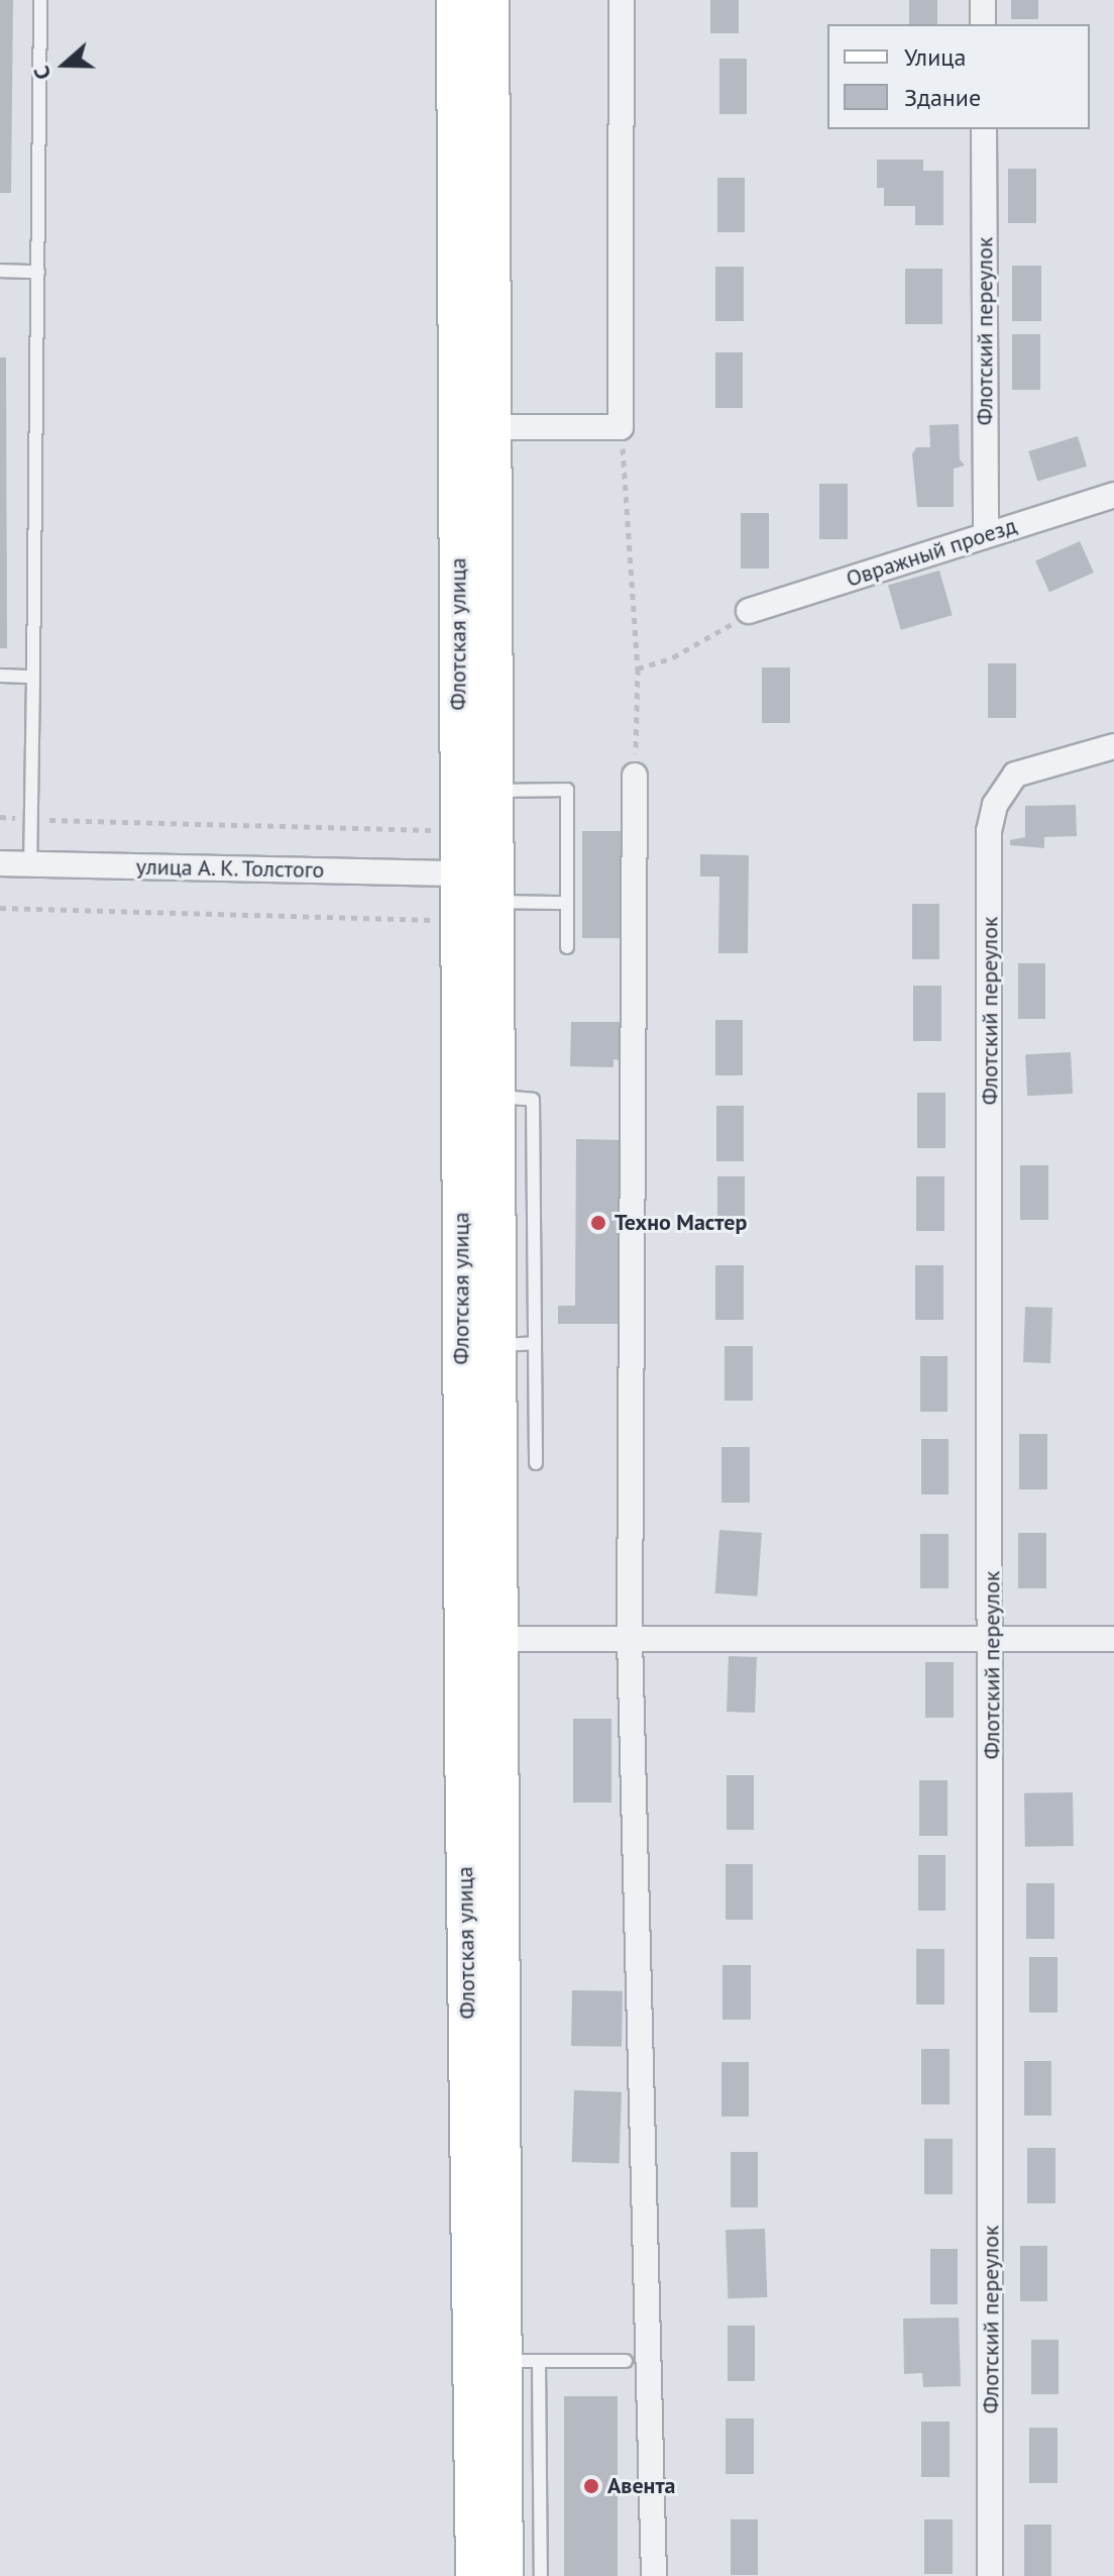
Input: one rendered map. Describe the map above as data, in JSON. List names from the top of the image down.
{
  "streets": {
    "main road": ["Флотская улица"],
    "street": ["Флотский переулок", "Овражный проезд", "улица А. К. Толстого"]
  },
  "crossings": [
    ["Флотский переулок", "Овражный проезд"],
    ["Флотская улица", "улица А. К. Толстого"]
  ],
  "places": ["Техно Мастер", "Авента"],
  "legend": ["Улица", "Здание"],
  "north": "left"
}
